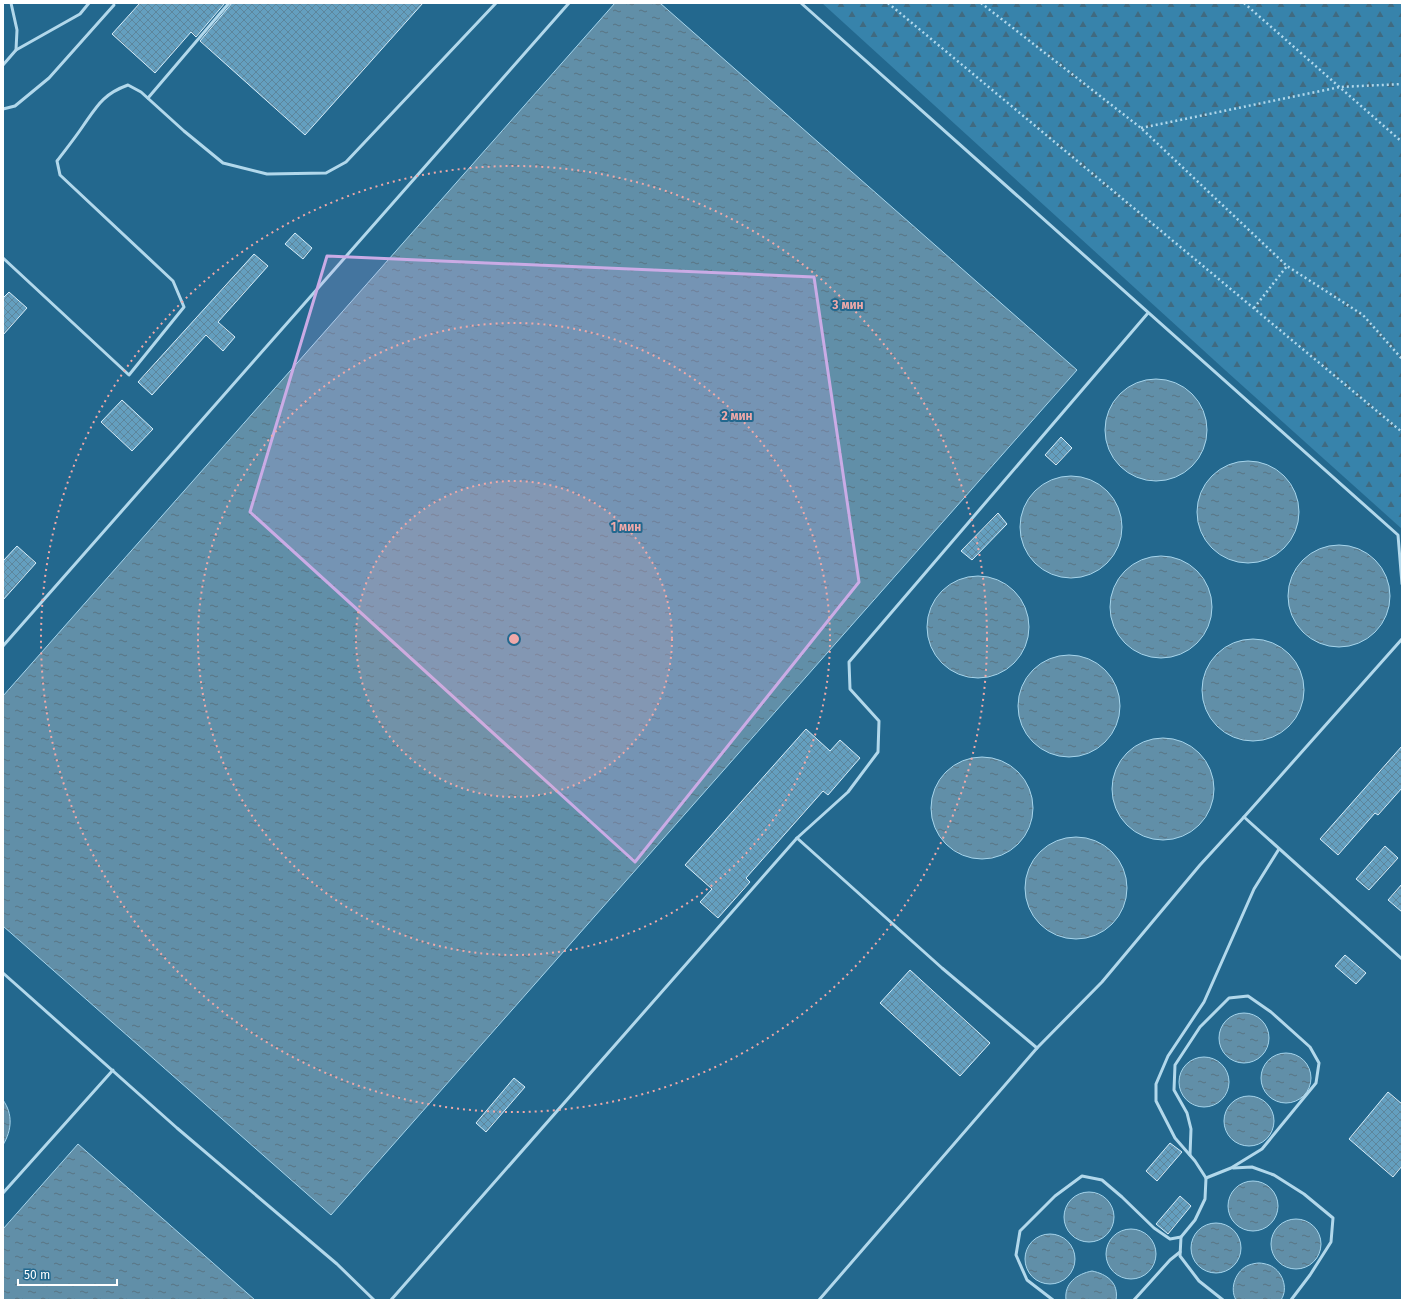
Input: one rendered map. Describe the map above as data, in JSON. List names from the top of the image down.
{
  "scale_bar": "50 m",
  "rings": ["3 мин", "2 мин", "1 мин"]
}
